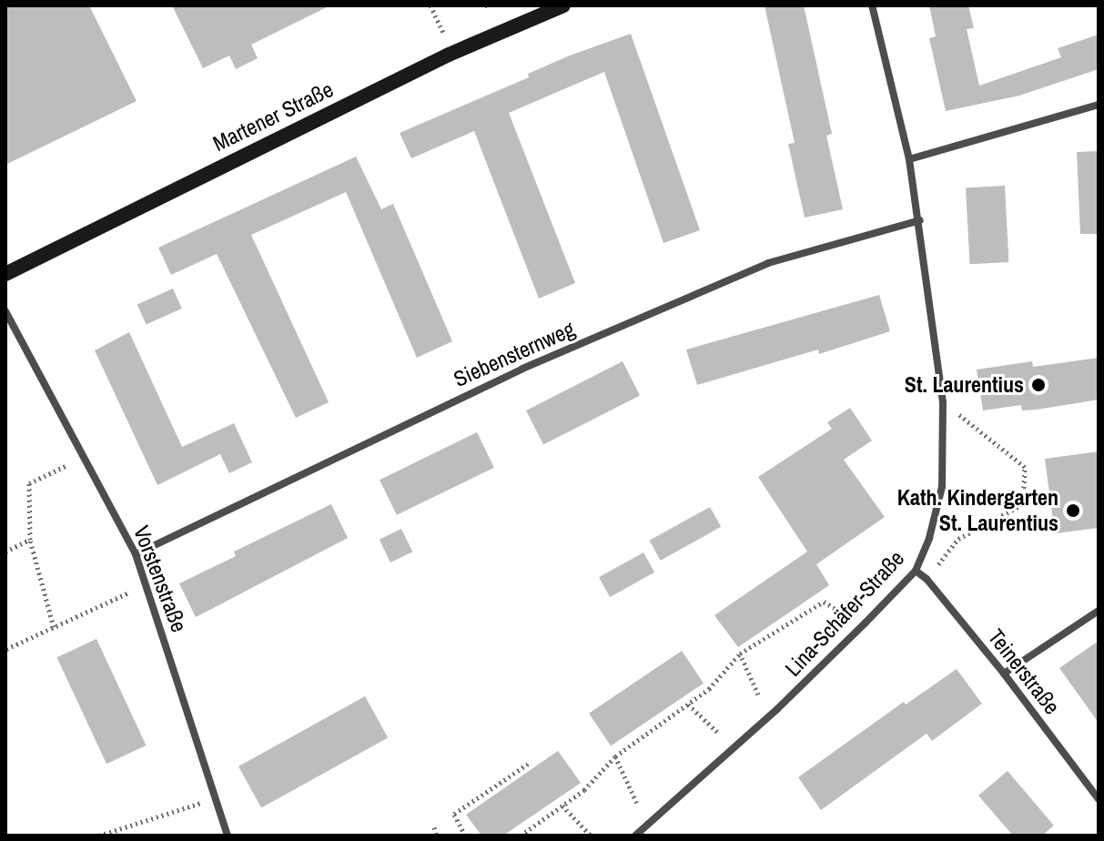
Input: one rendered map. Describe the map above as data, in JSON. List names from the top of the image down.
{
  "streets": {
    "street": [
      "Martener Straße",
      "Siebensternweg",
      "Vorstenstraße",
      "Lina-Schäfer-Straße",
      "Teinerstraße"
    ]
  },
  "crossings": [
    ["Siebensternweg", "Vorstenstraße"],
    ["Siebensternweg", "Lina-Schäfer-Straße"],
    ["Lina-Schäfer-Straße", "Teinerstraße"]
  ],
  "places": ["St. Laurentius", "Kath. Kindergarten St. Laurentius"]
}
